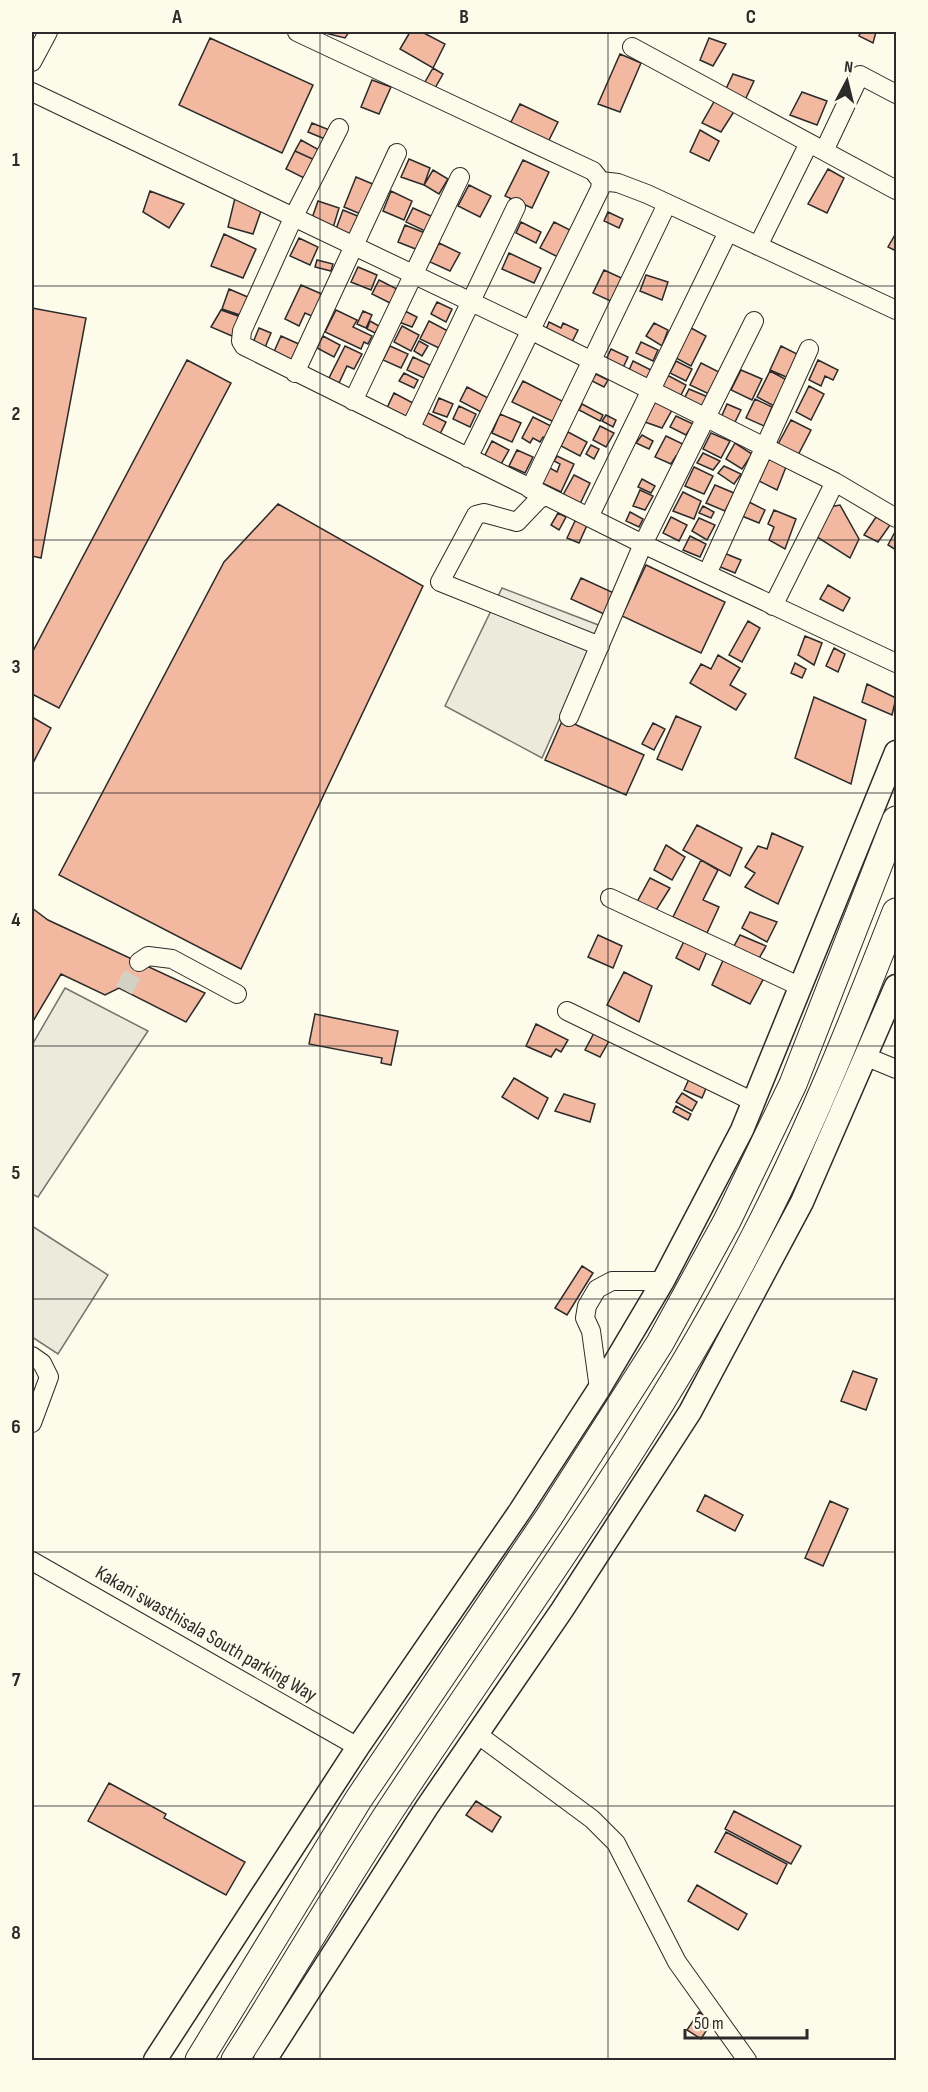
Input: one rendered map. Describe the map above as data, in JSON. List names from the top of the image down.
{
  "streets": {
    "street": ["Kakani swasthisala South parking Way"]
  },
  "scale_bar": "50 m",
  "north": "top",
  "grid": {
    "columns": ["A", "B", "C"],
    "rows": [
      "1",
      "2",
      "3",
      "4",
      "5",
      "6",
      "7",
      "8"
    ]
  }
}
